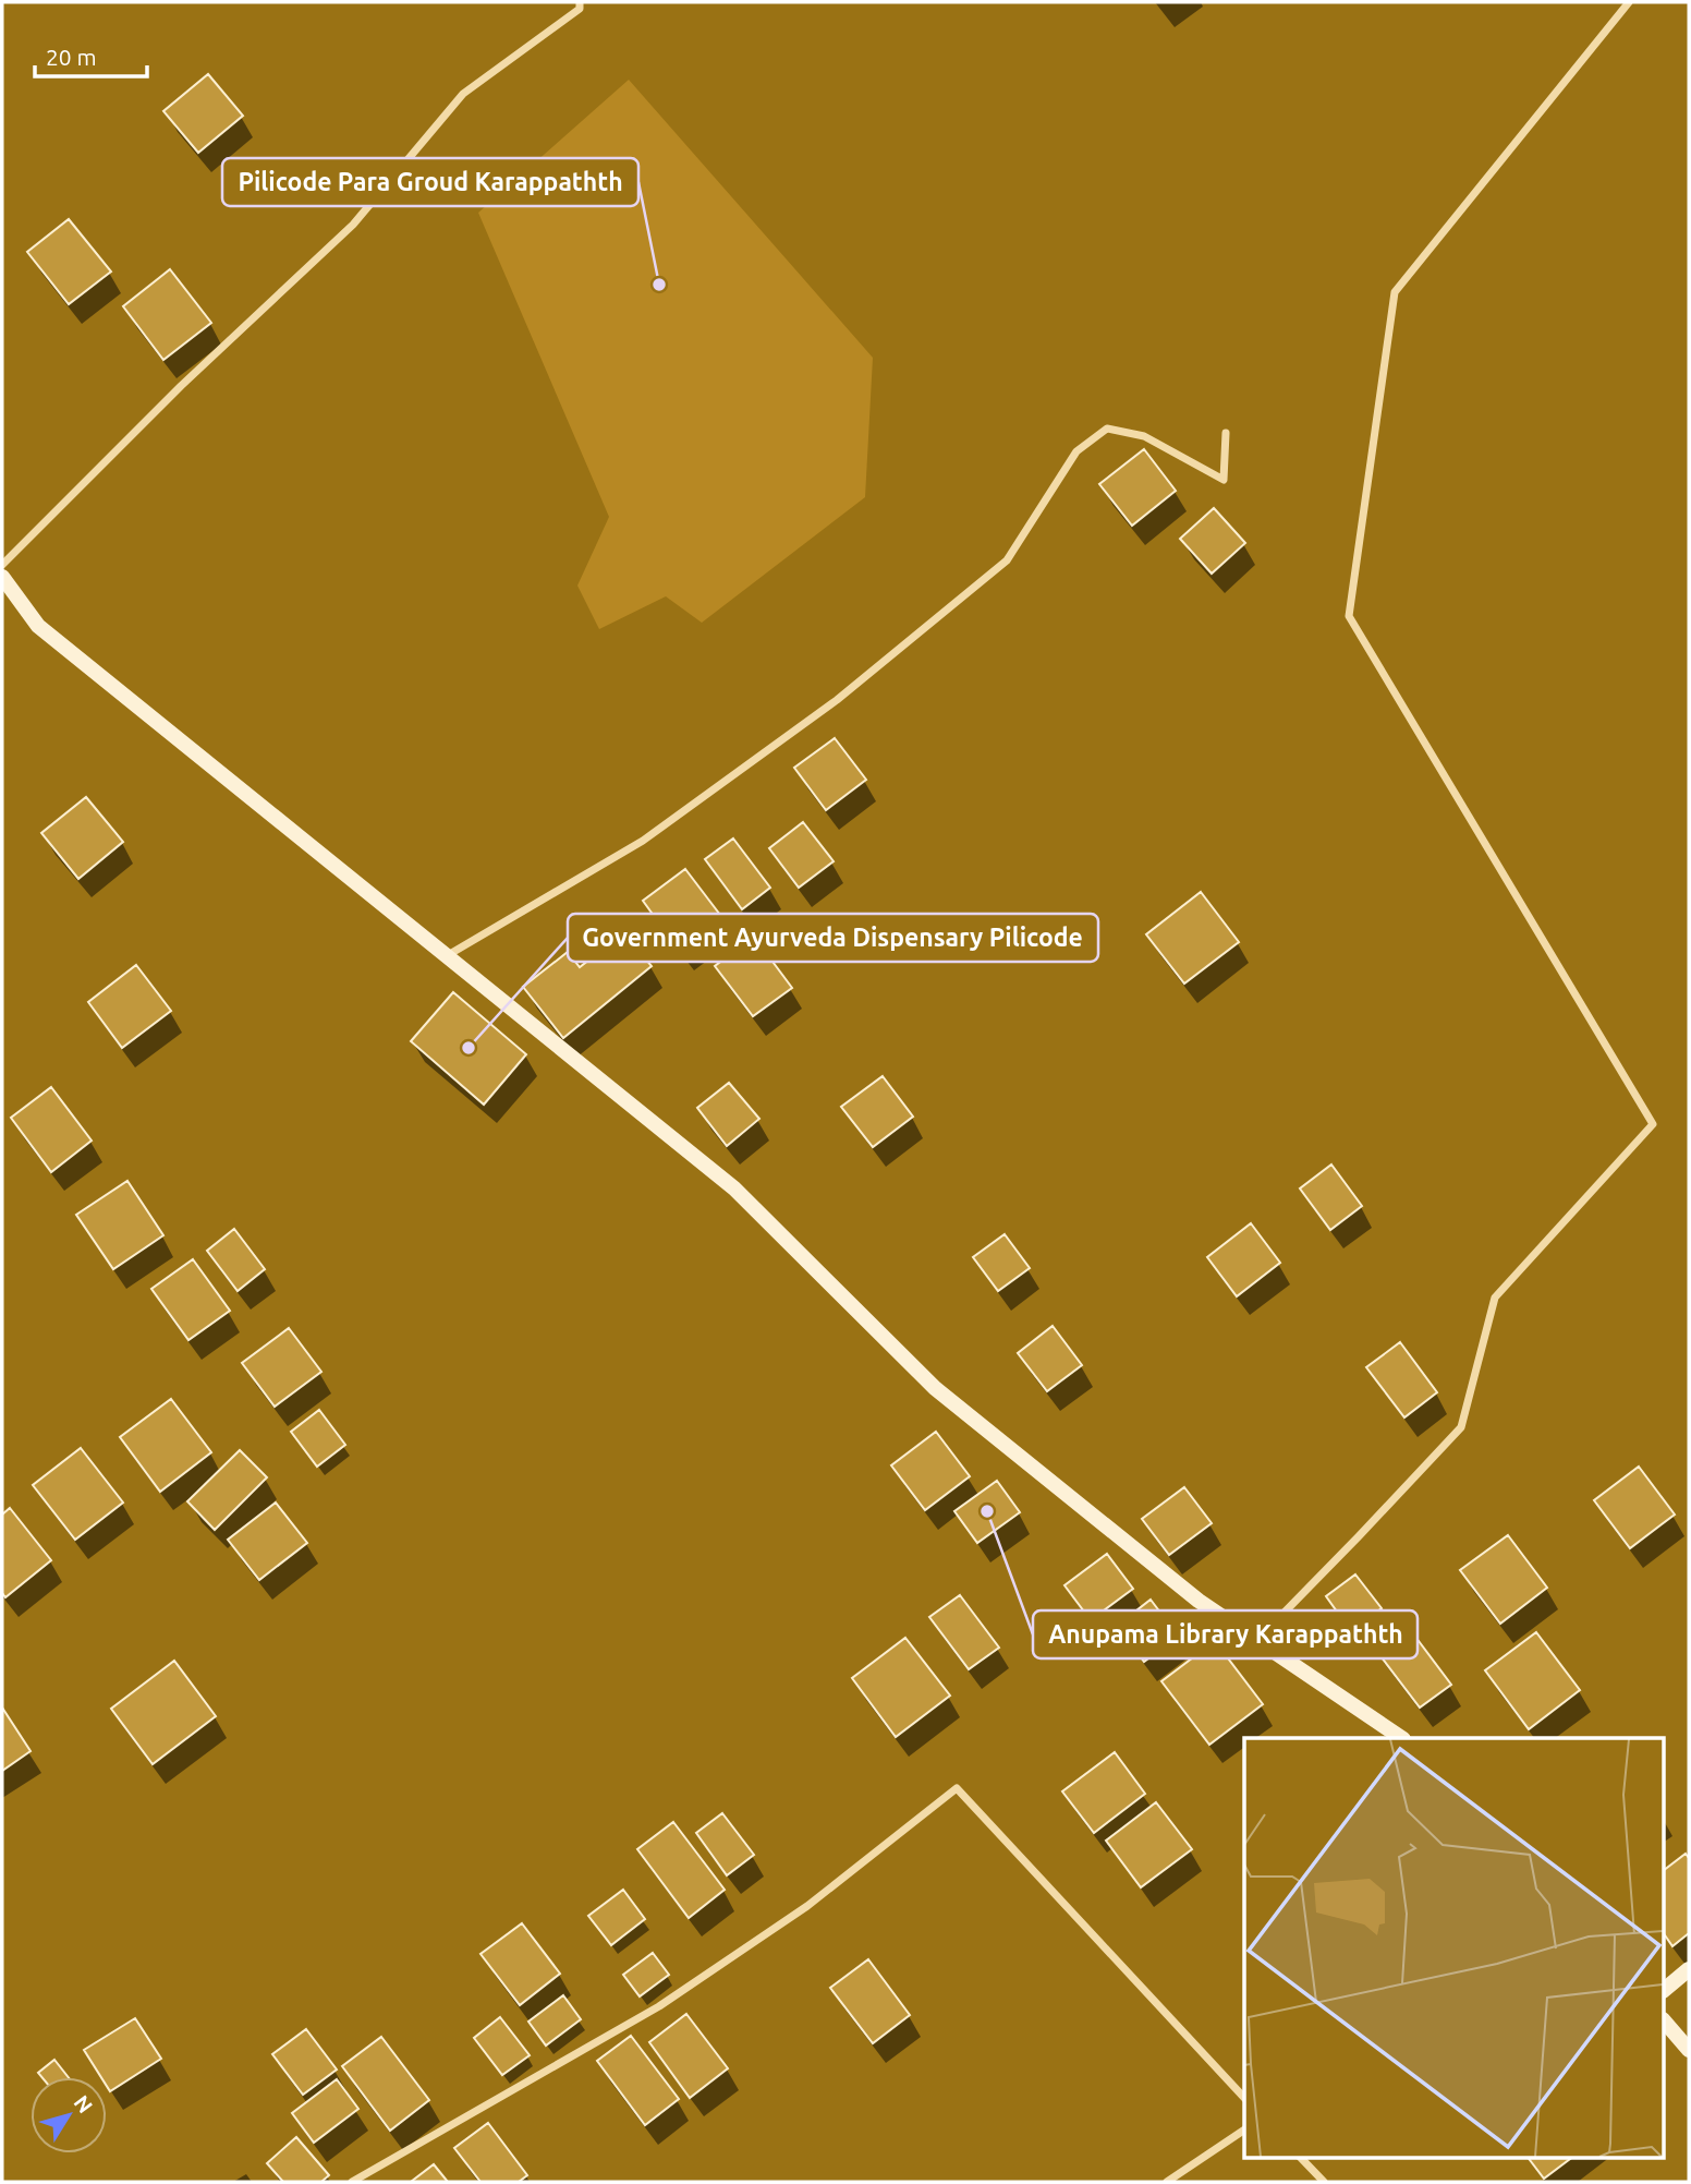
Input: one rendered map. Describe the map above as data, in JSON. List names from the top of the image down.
{
  "places": ["Pilicode Para Groud Karappathth", "Government Ayurveda Dispensary Pilicode", "Anupama Library Karappathth"],
  "scale_bar": "20 m",
  "north": "top right"
}
